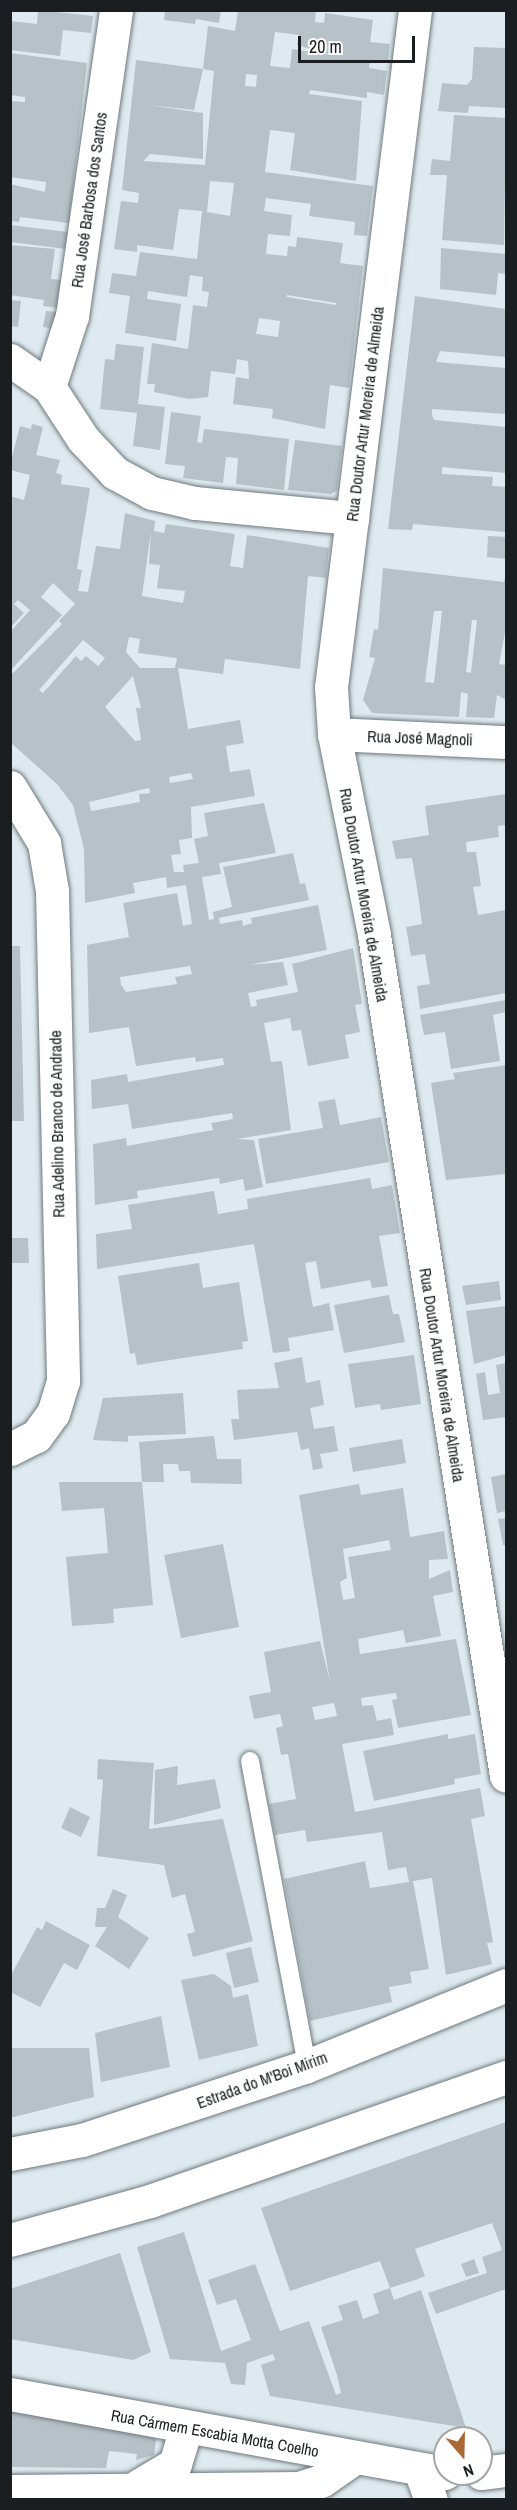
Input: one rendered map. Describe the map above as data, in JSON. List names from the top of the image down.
{
  "streets": {
    "street": [
      "Rua José Barbosa dos Santos",
      "Rua Doutor Artur Moreira de Almeida",
      "Rua José Magnoli",
      "Rua Adelino Branco de Andrade",
      "Estrada do M'Boi Mirim",
      "Rua Cármem Escabia Motta Coelho"
    ]
  },
  "crossings": [
    ["Rua Doutor Artur Moreira de Almeida", "Rua José Magnoli"]
  ],
  "scale_bar": "20 m",
  "north": "bottom"
}
